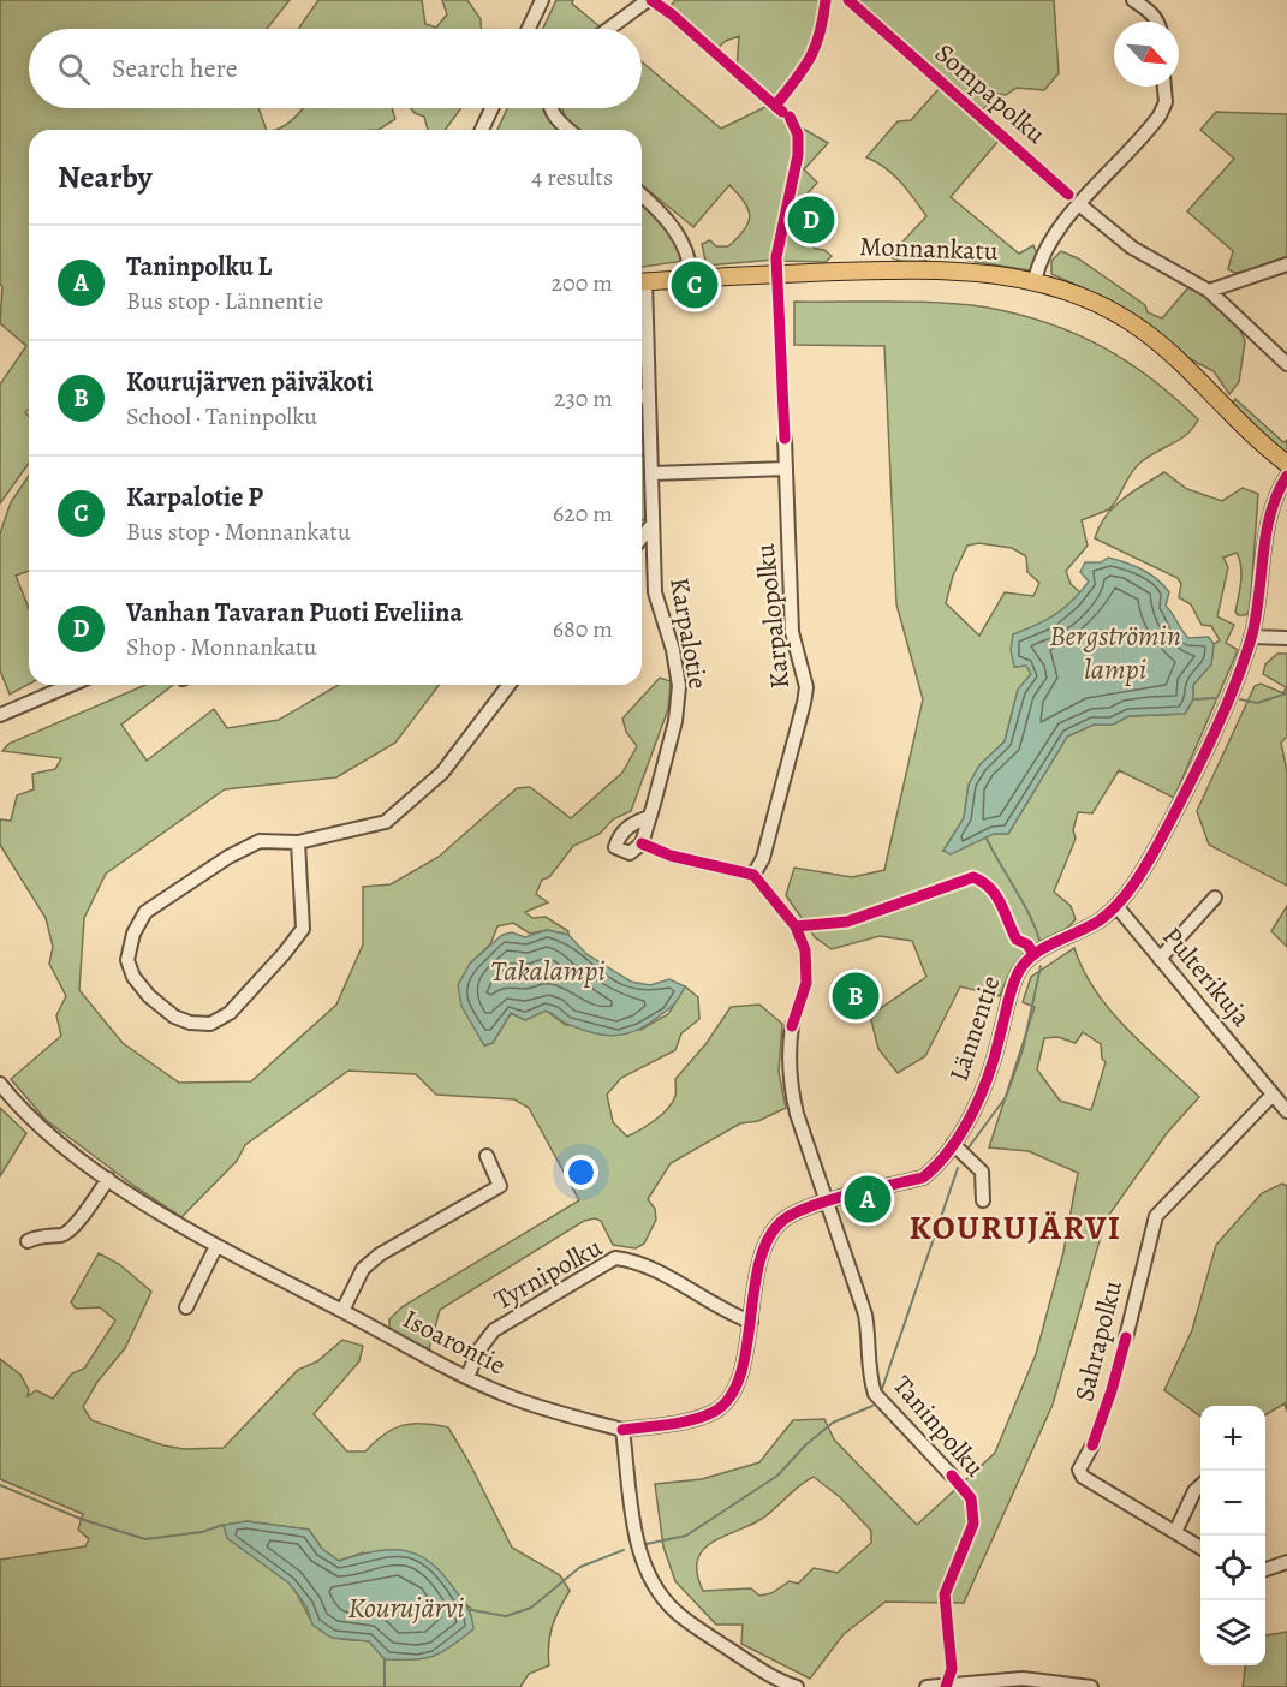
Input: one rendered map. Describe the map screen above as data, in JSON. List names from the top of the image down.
{
  "streets": {
    "main road": ["Monnankatu"],
    "street": [
      "Karpalopolku",
      "Karpalotie",
      "Pulterikuja",
      "Lännentie",
      "Tyrnipolku",
      "Sahrapolku",
      "Isoarontie",
      "Taninpolku"
    ],
    "cycle path": ["Sompapolku"]
  },
  "crossings": [
    ["Pulterikuja", "Lännentie"],
    ["Pulterikuja", "Sahrapolku"],
    ["Lännentie", "Tyrnipolku"],
    ["Lännentie", "Isoarontie"],
    ["Lännentie", "Taninpolku"],
    ["Tyrnipolku", "Isoarontie"]
  ],
  "districts": ["KOURUJÄRVI"],
  "water": ["Bergströmin lampi", "Takalampi", "Kourujärvi"],
  "north": "bottom right",
  "page": {
    "search": "Search here",
    "heading": ["Nearby", "4 results"],
    "pins": [
      "D",
      "C",
      "B",
      "A"
    ],
    "list": [
      {
        "mark": "A",
        "name": "Taninpolku L",
        "note": "Bus stop · Lännentie",
        "value": "200 m"
      },
      {
        "mark": "B",
        "name": "Kourujärven päiväkoti",
        "note": "School · Taninpolku",
        "value": "230 m"
      },
      {
        "mark": "C",
        "name": "Karpalotie P",
        "note": "Bus stop · Monnankatu",
        "value": "620 m"
      },
      {
        "mark": "D",
        "name": "Vanhan Tavaran Puoti Eveliina",
        "note": "Shop · Monnankatu",
        "value": "680 m"
      }
    ],
    "map_buttons": ["+", "−"]
  }
}
